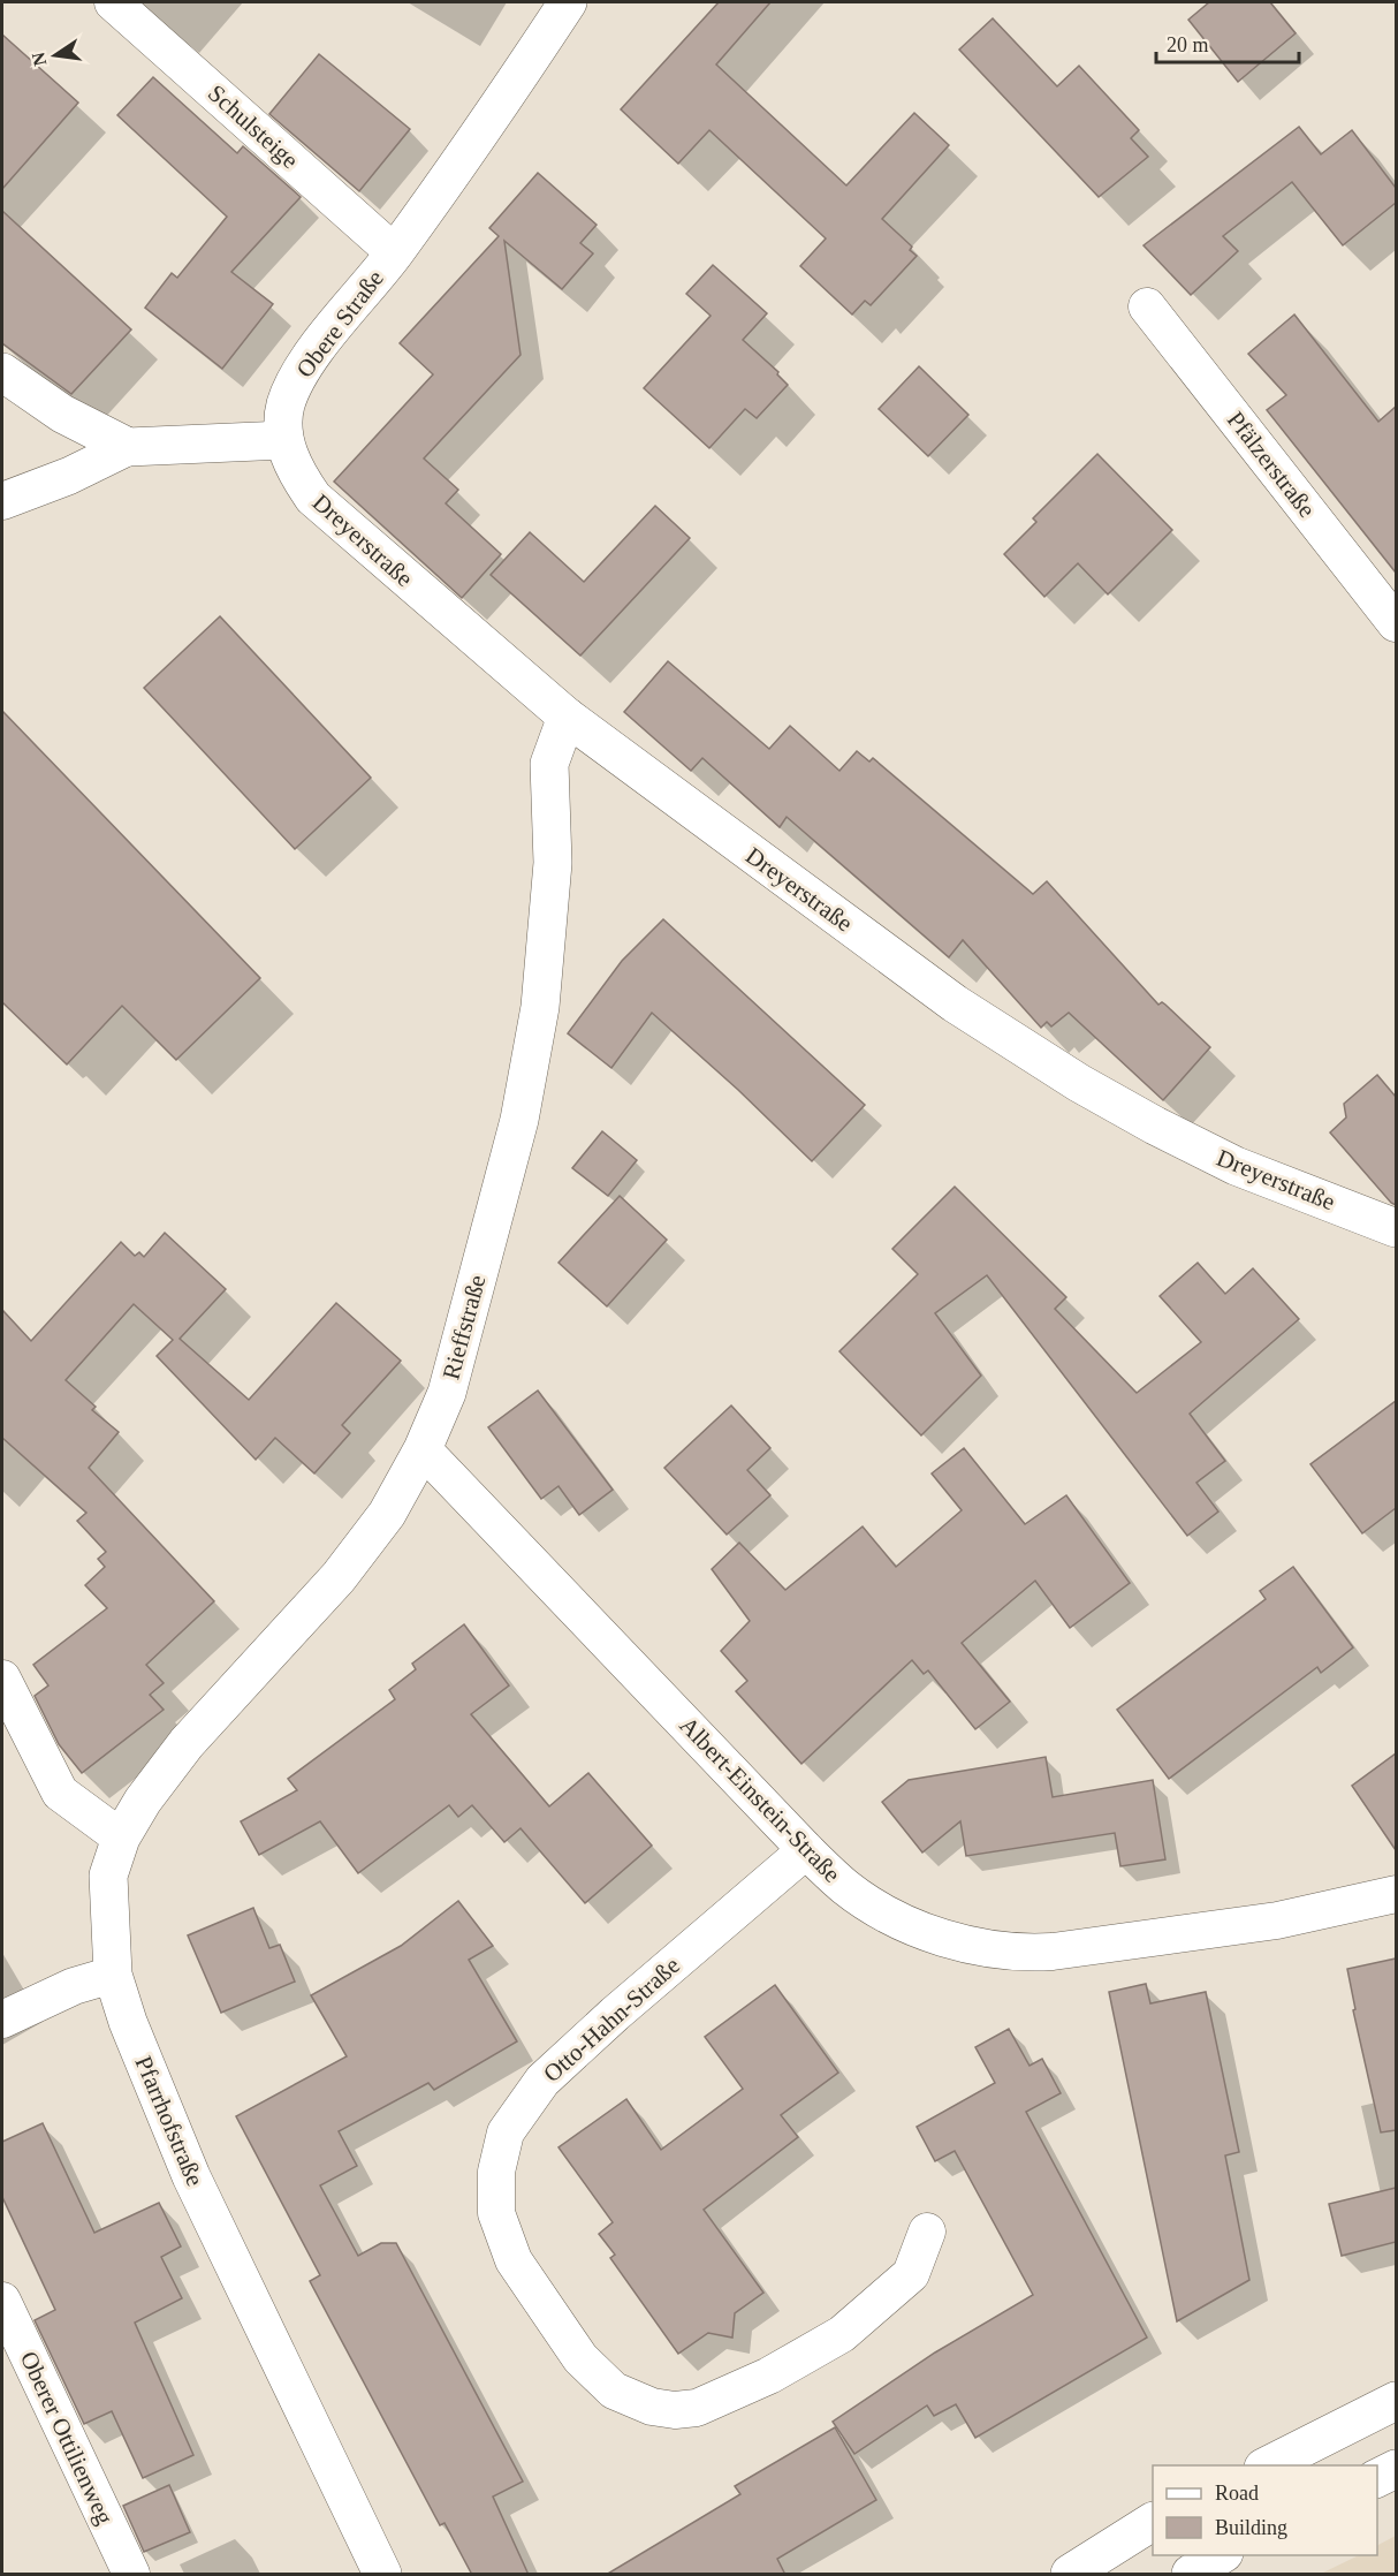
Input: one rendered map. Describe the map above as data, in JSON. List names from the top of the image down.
{
  "streets": {
    "street": [
      "Schulsteige",
      "Obere Straße",
      "Pfälzerstraße",
      "Dreyerstraße",
      "Rieffstraße",
      "Albert-Einstein-Straße",
      "Otto-Hahn-Straße",
      "Pfarrhofstraße",
      "Oberer Ottilienweg"
    ]
  },
  "crossings": [
    ["Schulsteige", "Obere Straße"],
    ["Obere Straße", "Dreyerstraße"],
    ["Dreyerstraße", "Rieffstraße"],
    ["Rieffstraße", "Albert-Einstein-Straße"],
    ["Rieffstraße", "Pfarrhofstraße"],
    ["Albert-Einstein-Straße", "Otto-Hahn-Straße"]
  ],
  "legend": ["Road", "Building"],
  "scale_bar": "20 m",
  "north": "left"
}
